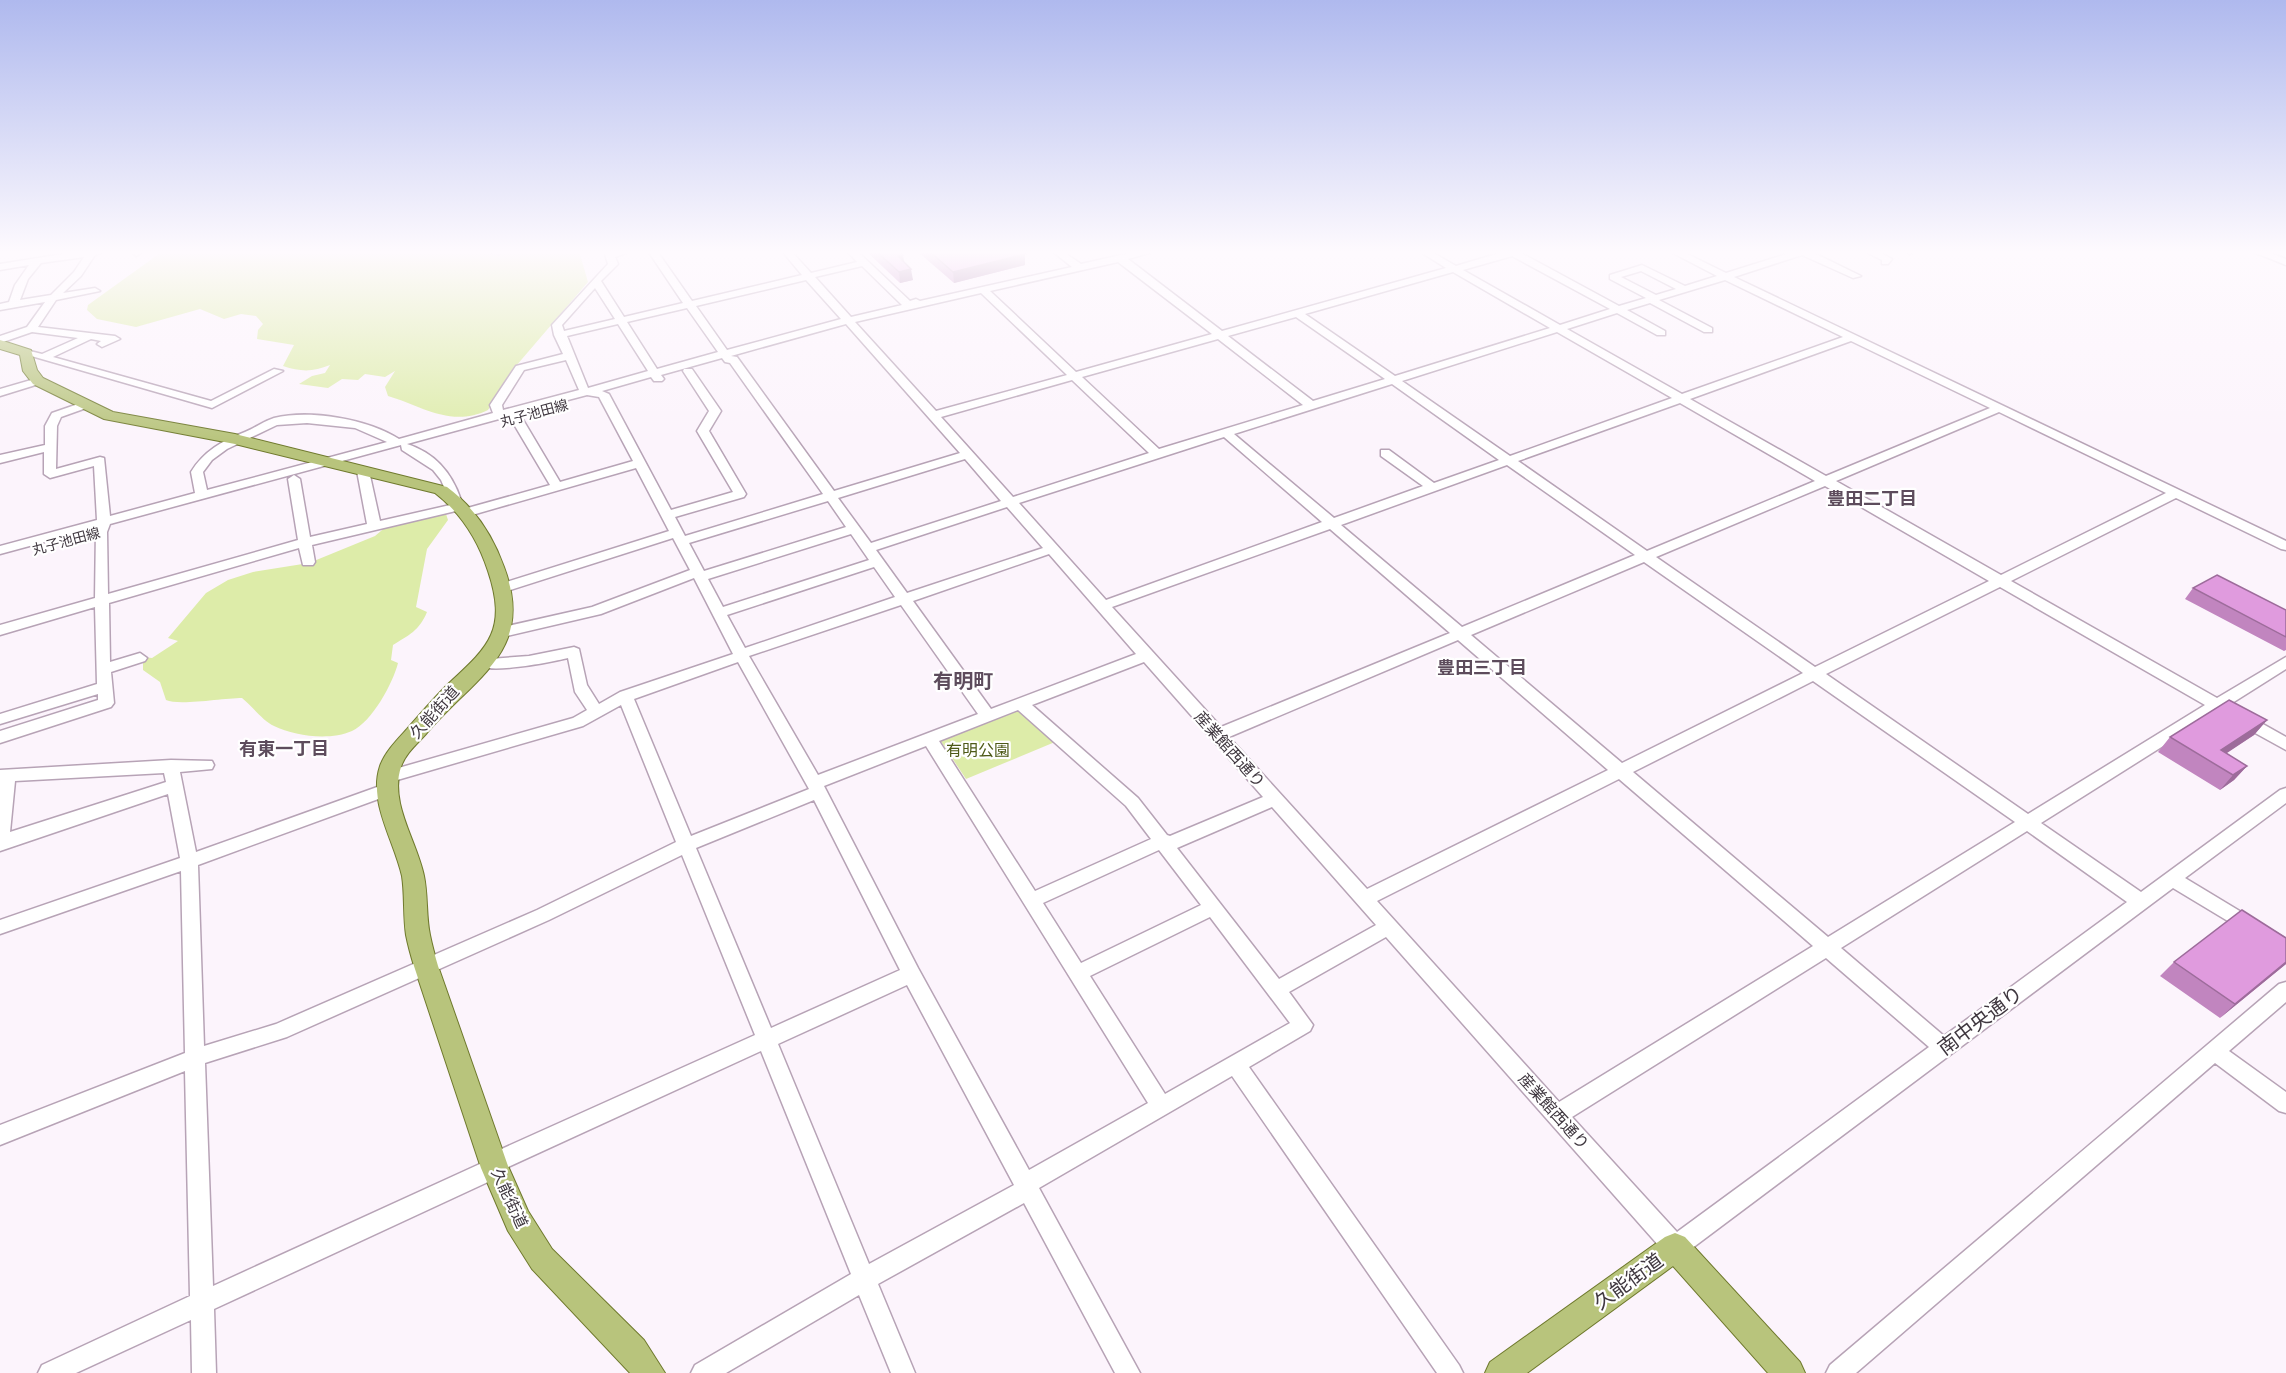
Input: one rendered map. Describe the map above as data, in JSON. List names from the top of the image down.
{
  "streets": {
    "main road": ["久能街道"],
    "street": ["丸子池田線", "産業館西通り", "南中央通り"]
  },
  "crossings": [
    ["丸子池田線", "産業館西通り"],
    ["久能街道", "産業館西通り"],
    ["久能街道", "南中央通り"],
    ["産業館西通り", "南中央通り"]
  ],
  "districts": [
    "豊田二丁目",
    "豊田三丁目",
    "有明町",
    "有東一丁目"
  ],
  "parks": ["有明公園"]
}
